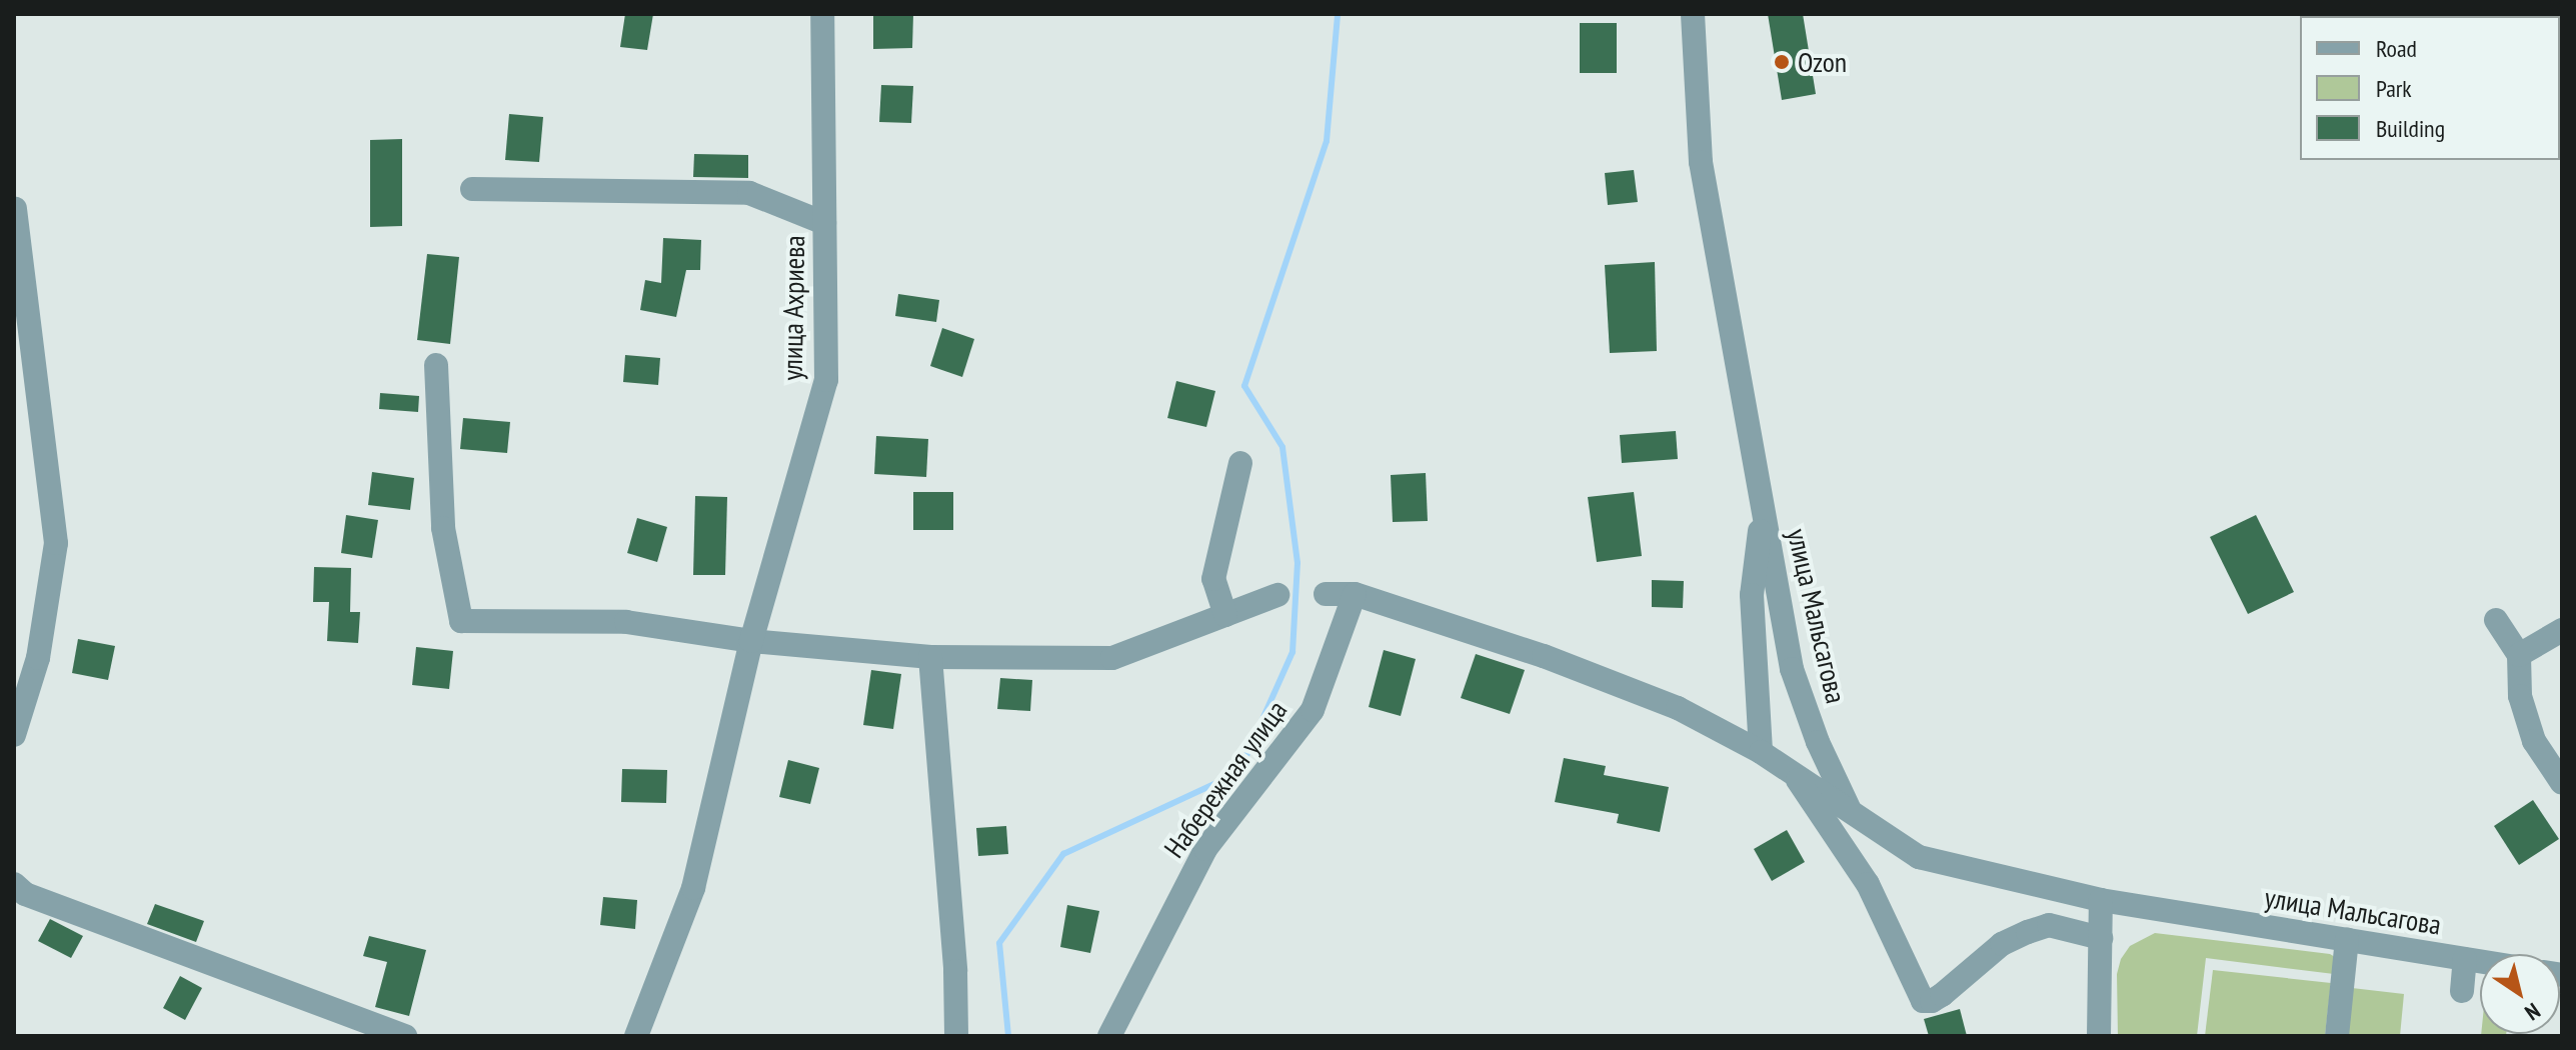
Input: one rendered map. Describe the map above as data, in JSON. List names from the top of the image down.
{
  "streets": {
    "street": ["улица Ахриева", "улица Мальсагова", "Набережная улица"]
  },
  "places": ["Ozon"],
  "legend": ["Road", "Park", "Building"],
  "north": "bottom right"
}
